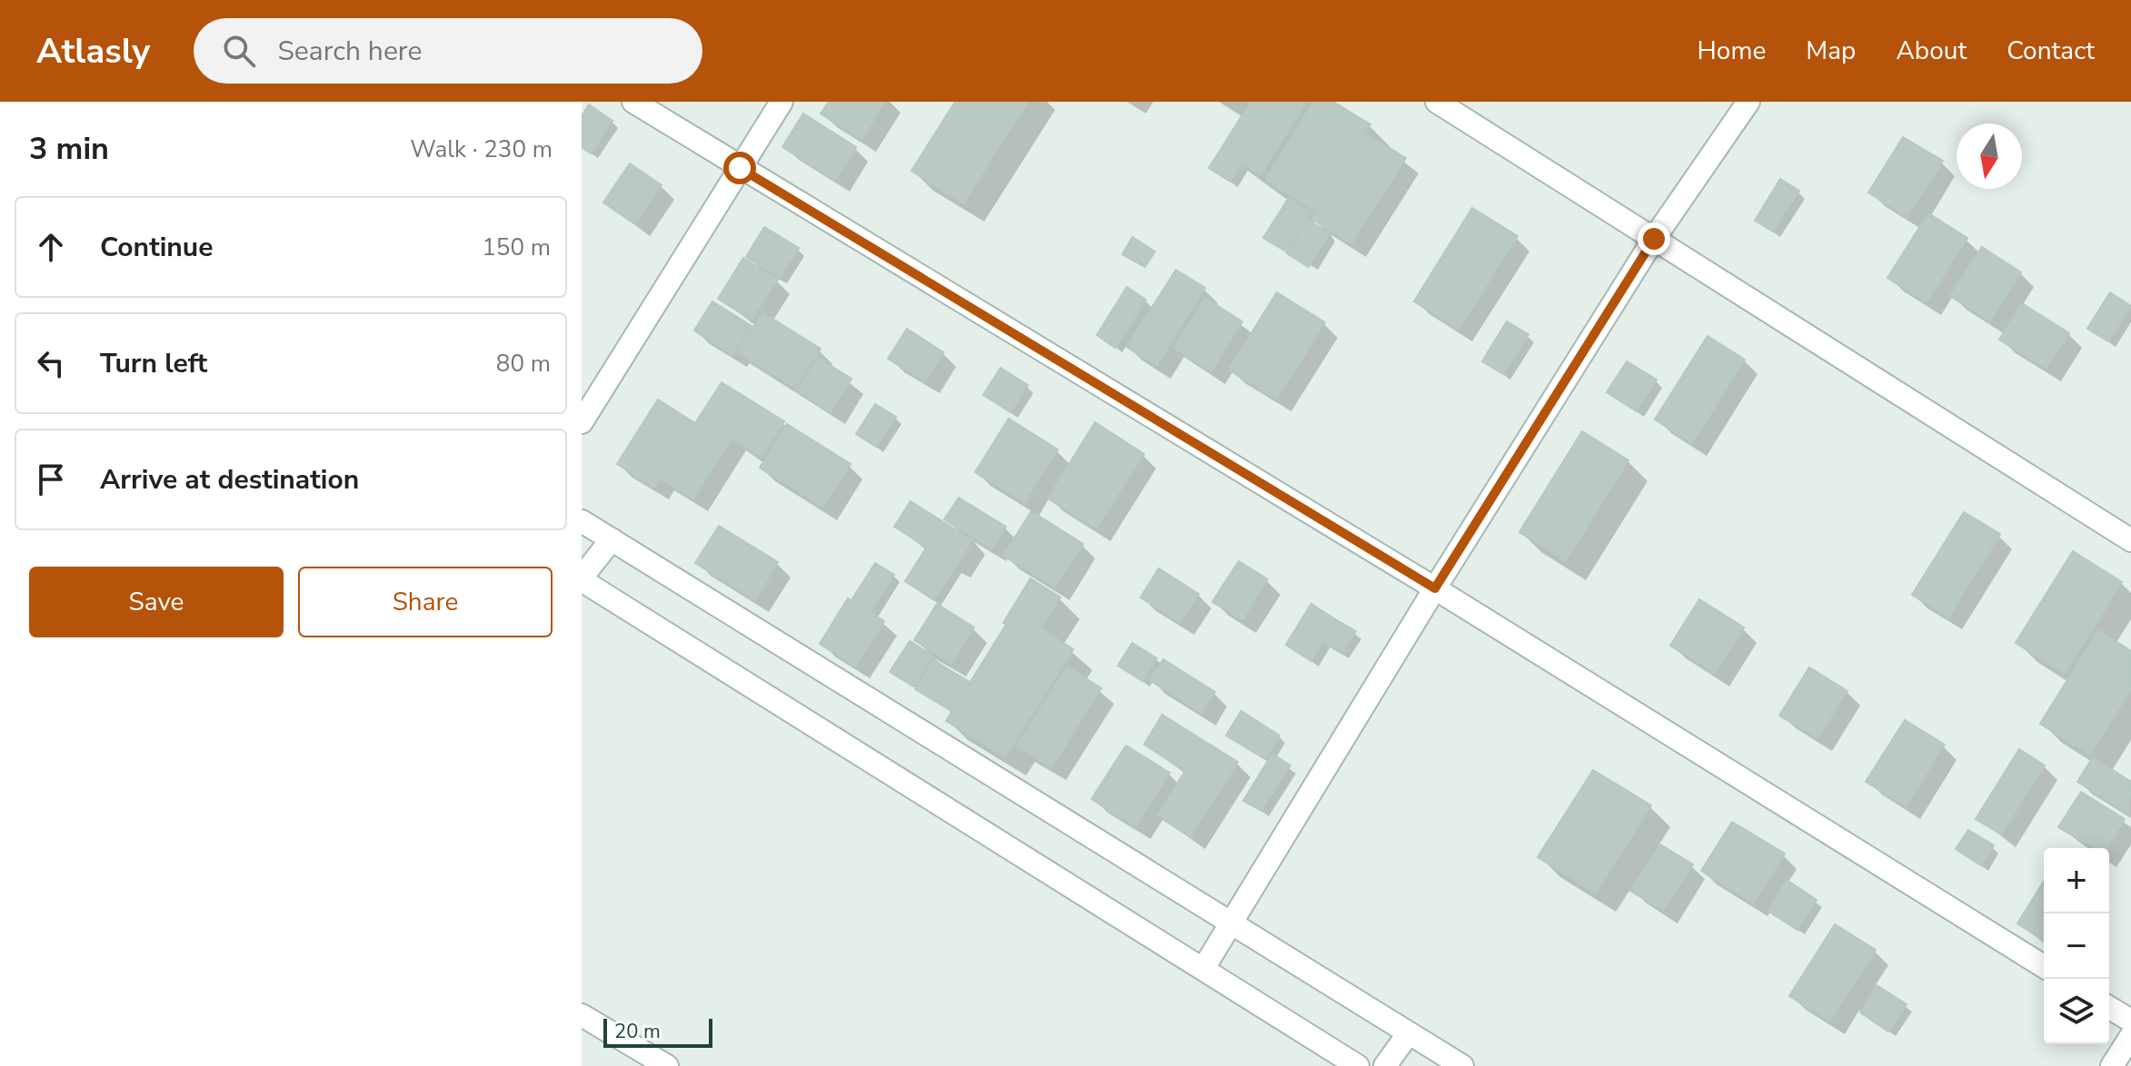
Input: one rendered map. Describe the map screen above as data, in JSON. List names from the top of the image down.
{
  "scale_bar": "20 m",
  "north": "bottom",
  "page": {
    "header": "Atlasly",
    "search": "Search here",
    "nav": [
      "Home",
      "Map",
      "About",
      "Contact"
    ],
    "heading": ["3 min", "Walk · 230 m"],
    "list": [
      ["Continue", "150 m"],
      ["Turn left", "80 m"],
      "Arrive at destination"
    ],
    "buttons": ["Save", "Share"],
    "map_buttons": ["+", "−"],
    "scale": "20 m"
  }
}
